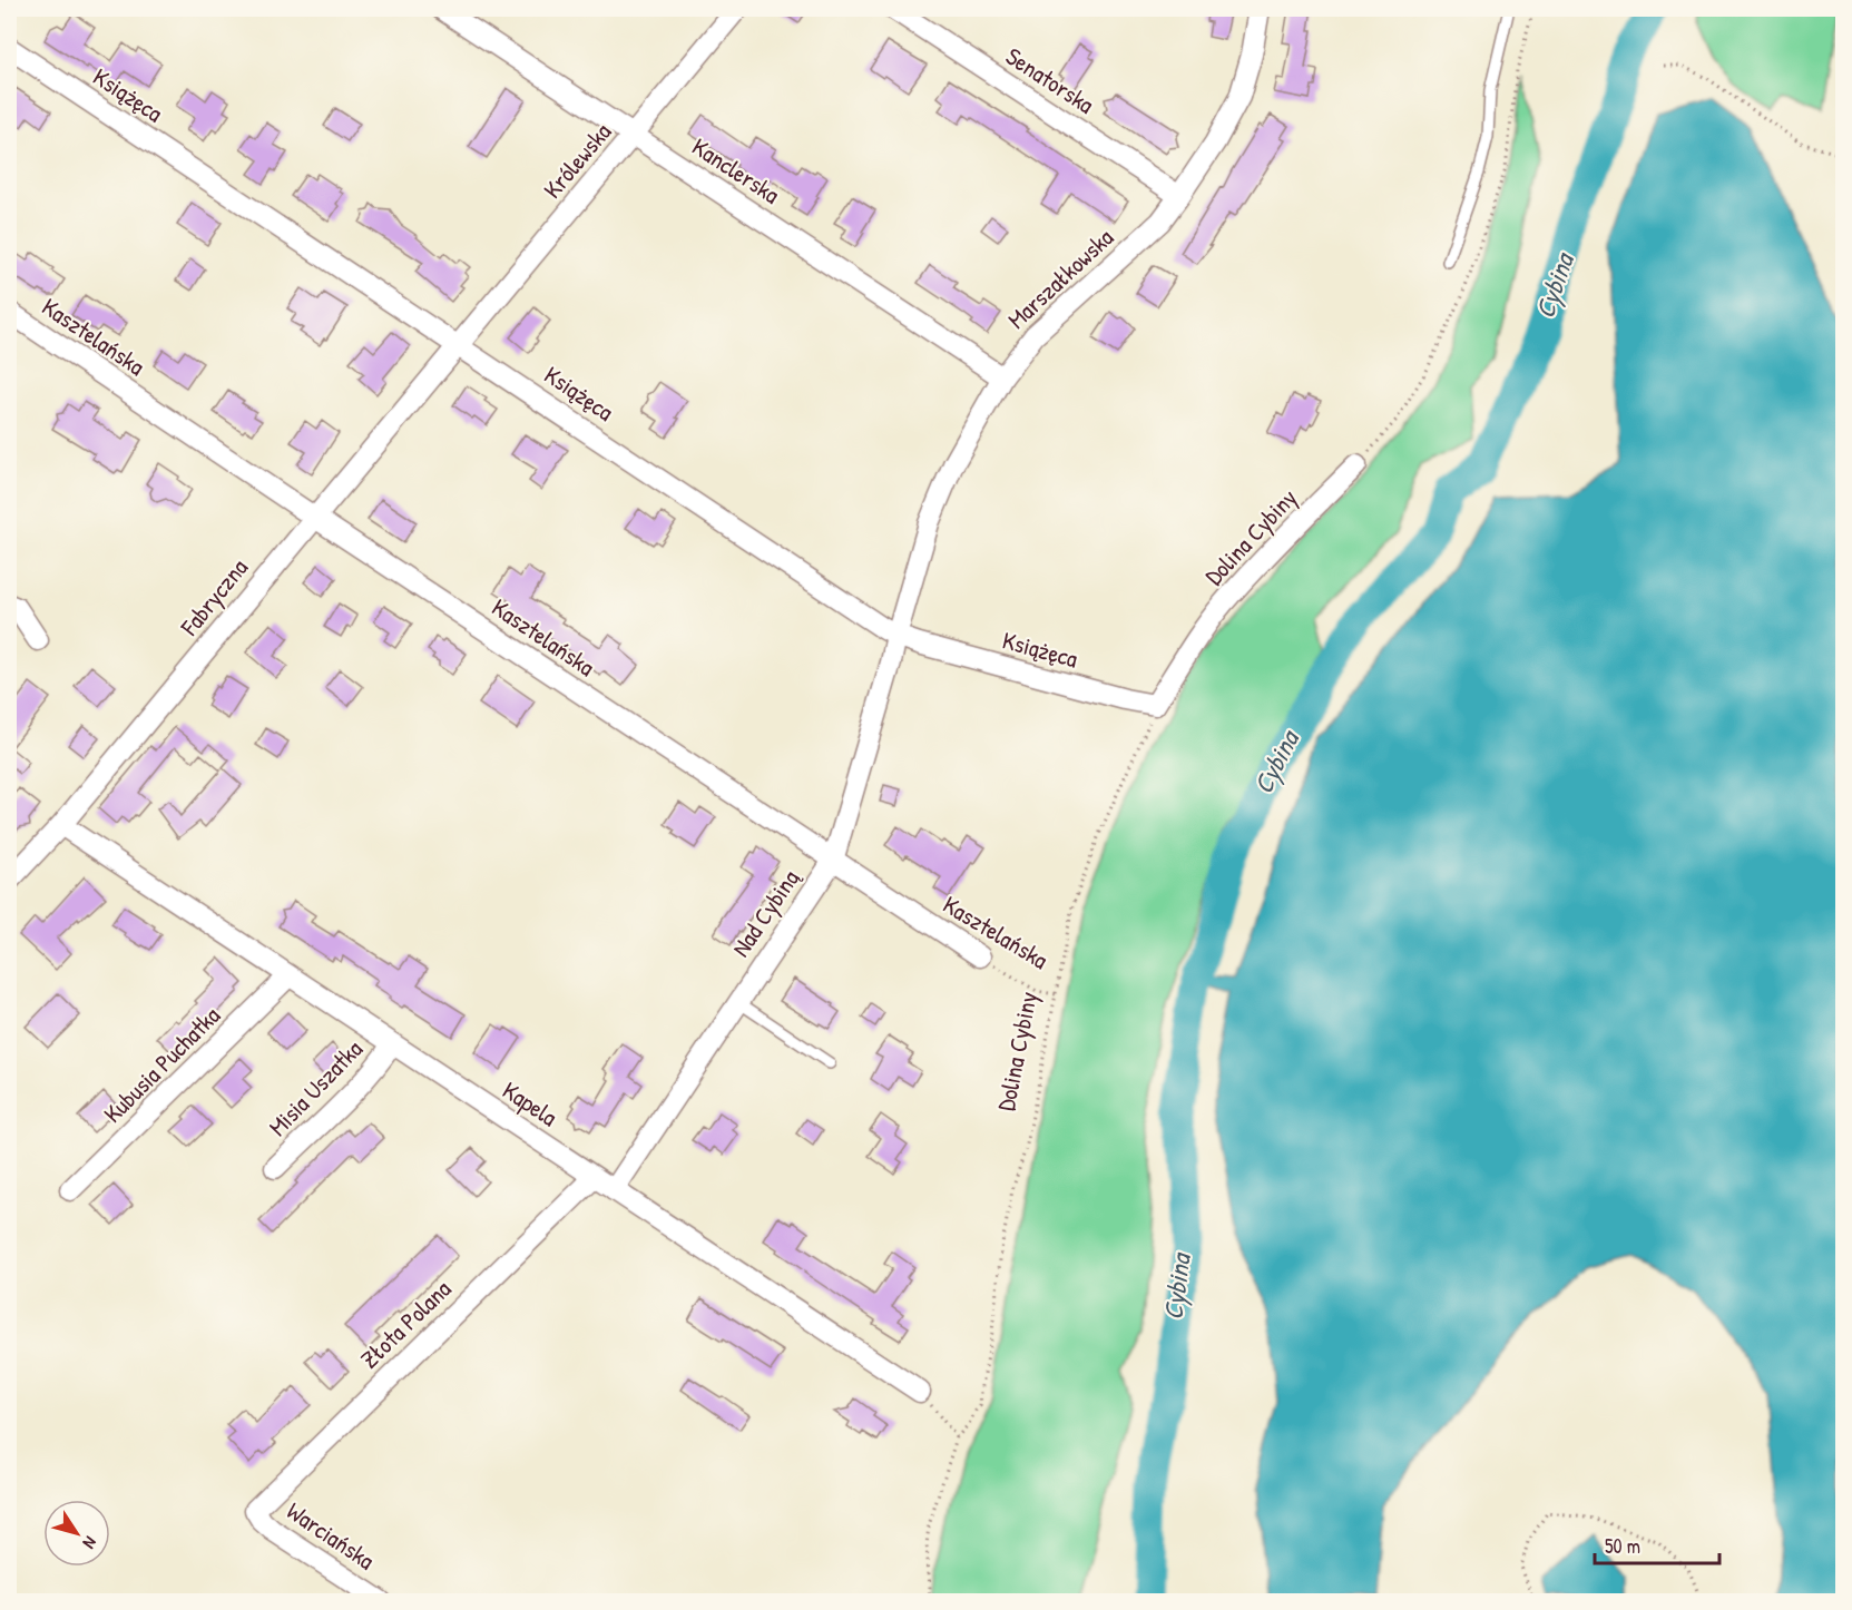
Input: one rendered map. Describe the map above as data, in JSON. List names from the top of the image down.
{
  "streets": {
    "street": [
      "Senatorska",
      "Książęca",
      "Królewska",
      "Kanclerska",
      "Marszałkowska",
      "Kasztelańska",
      "Dolina Cybiny",
      "Fabryczna",
      "Nad Cybiną",
      "Kubusia Puchatka",
      "Misia Uszatka",
      "Kapela",
      "Złota Polana",
      "Warciańska"
    ]
  },
  "crossings": [
    ["Senatorska", "Marszałkowska"],
    ["Książęca", "Królewska"],
    ["Książęca", "Marszałkowska"],
    ["Książęca", "Dolina Cybiny"],
    ["Książęca", "Fabryczna"],
    ["Książęca", "Nad Cybiną"],
    ["Królewska", "Kanclerska"],
    ["Królewska", "Fabryczna"],
    ["Kanclerska", "Marszałkowska"],
    ["Marszałkowska", "Nad Cybiną"],
    ["Kasztelańska", "Dolina Cybiny"],
    ["Kasztelańska", "Fabryczna"],
    ["Kasztelańska", "Nad Cybiną"],
    ["Fabryczna", "Kapela"],
    ["Nad Cybiną", "Kapela"],
    ["Kubusia Puchatka", "Kapela"],
    ["Misia Uszatka", "Kapela"],
    ["Kapela", "Złota Polana"],
    ["Złota Polana", "Warciańska"]
  ],
  "water": ["Cybina"],
  "scale_bar": "50 m",
  "north": "bottom right"
}
